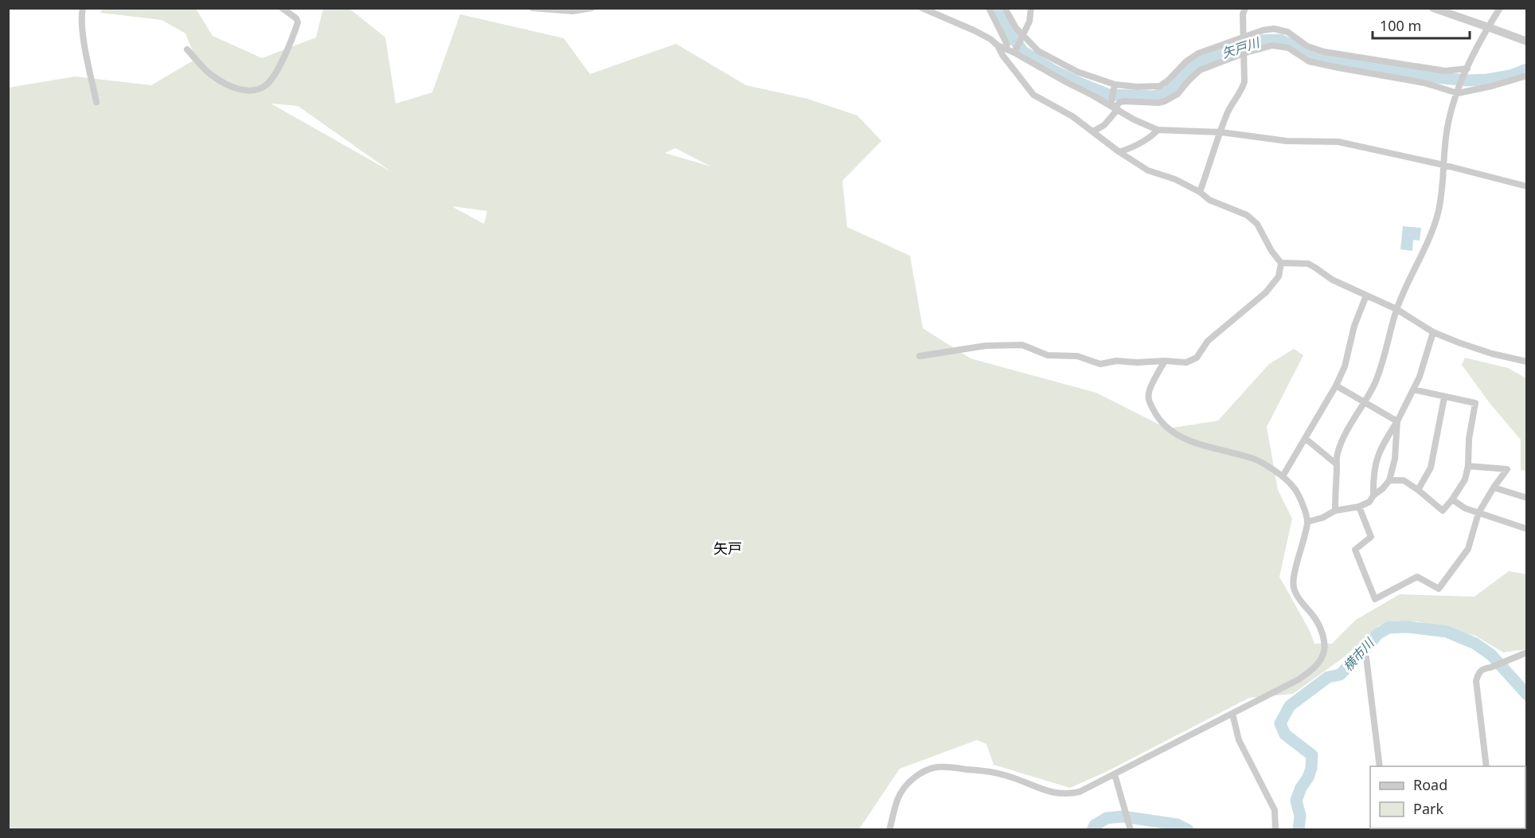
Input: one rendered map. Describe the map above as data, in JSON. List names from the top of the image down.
{
  "districts": ["矢戸"],
  "water": ["矢戸川", "横市川"],
  "legend": ["Road", "Park"],
  "scale_bar": "100 m"
}
